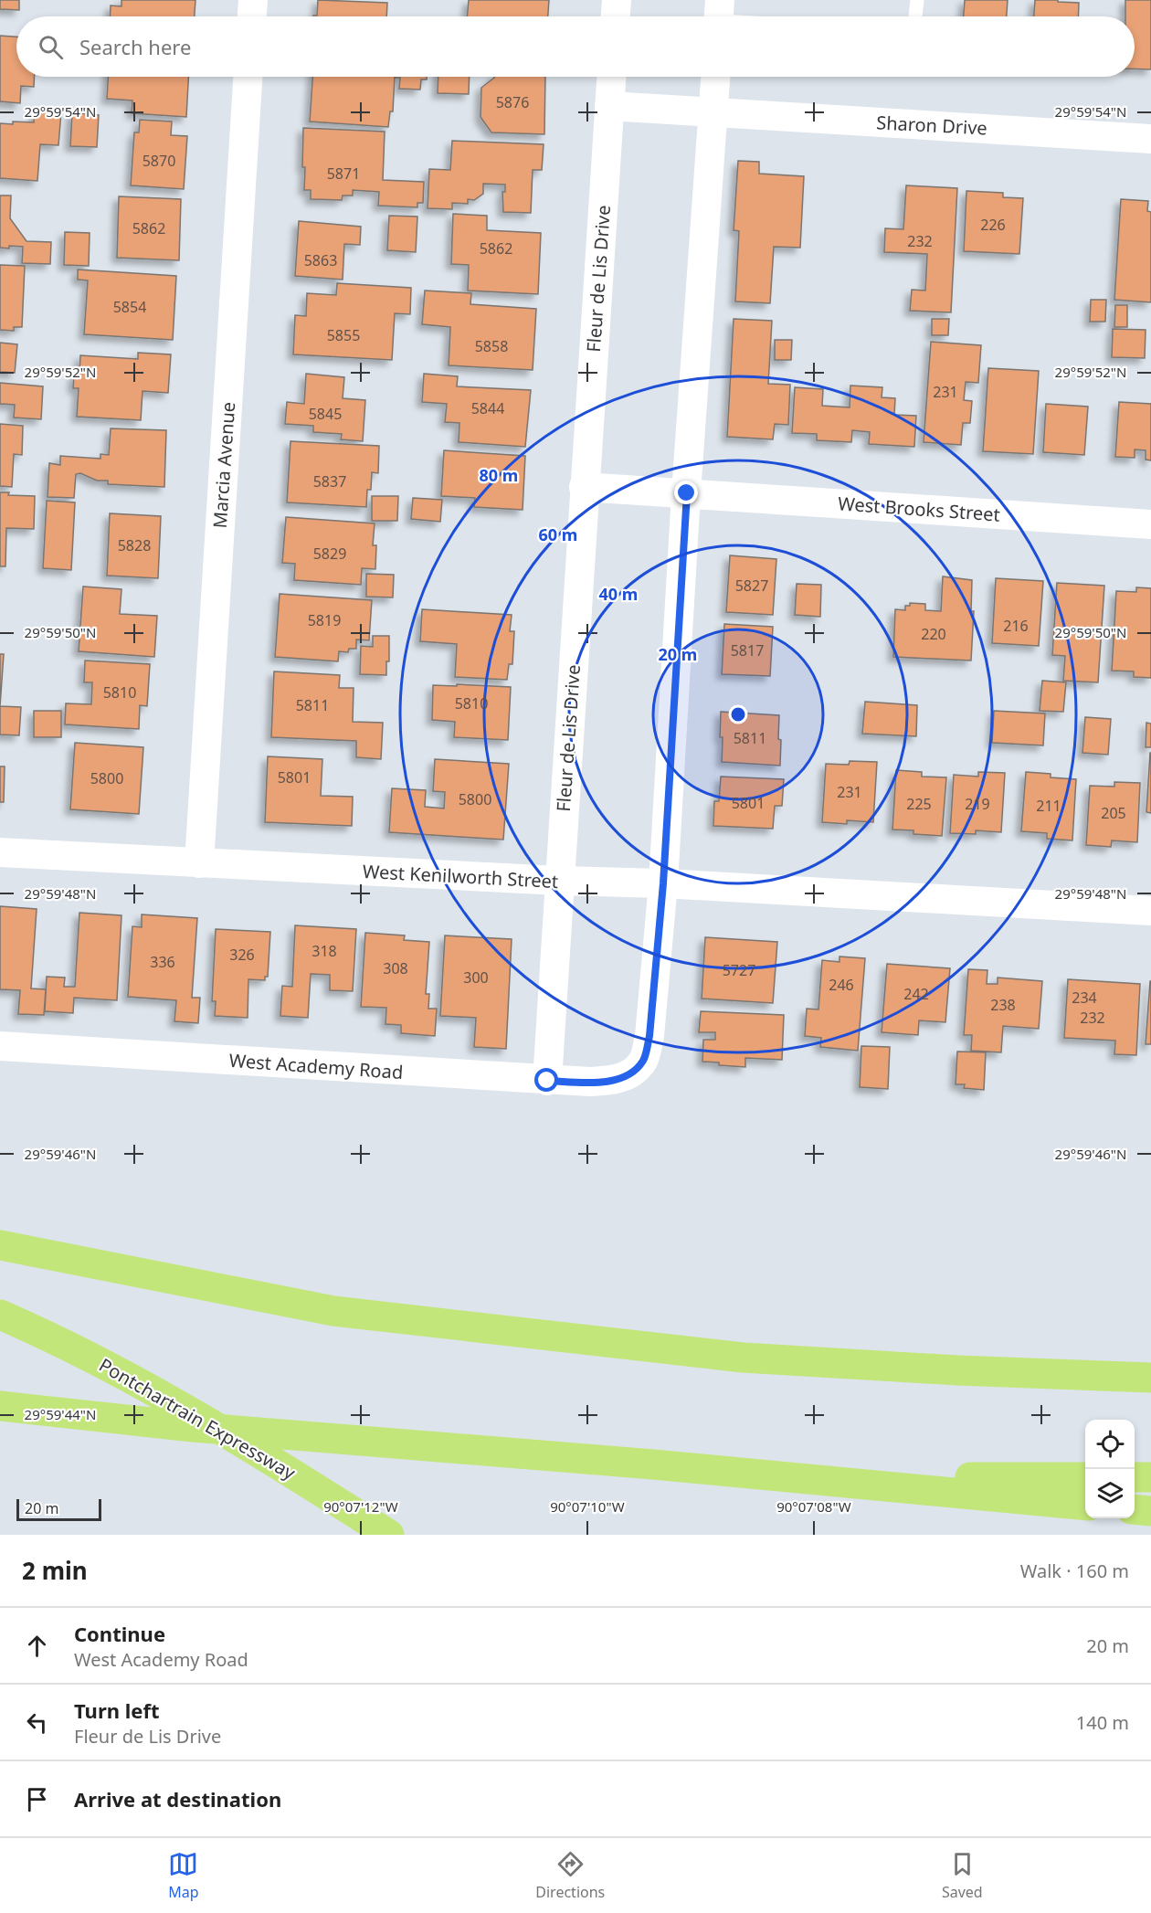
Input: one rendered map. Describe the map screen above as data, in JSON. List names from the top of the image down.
{
  "streets": {
    "highway": ["Pontchartrain Expressway"],
    "street": [
      "Sharon Drive",
      "Fleur de Lis Drive",
      "Marcia Avenue",
      "West Brooks Street",
      "West Kenilworth Street",
      "West Academy Road"
    ]
  },
  "crossings": [
    ["Sharon Drive", "Fleur de Lis Drive"],
    ["Fleur de Lis Drive", "West Brooks Street"],
    ["Fleur de Lis Drive", "West Kenilworth Street"],
    ["Fleur de Lis Drive", "West Academy Road"],
    ["Marcia Avenue", "West Kenilworth Street"],
    ["West Kenilworth Street", "West Academy Road"]
  ],
  "house_numbers": [
    "5876",
    "5870",
    "5871",
    "226",
    "5862",
    "232",
    "5862",
    "5863",
    "5854",
    "5855",
    "5858",
    "231",
    "5844",
    "5845",
    "5837",
    "5828",
    "5829",
    "5827",
    "5819",
    "216",
    "220",
    "5817",
    "5810",
    "5810",
    "5811",
    "5811",
    "5801",
    "5800",
    "231",
    "5800",
    "5801",
    "225",
    "219",
    "211",
    "205",
    "318",
    "326",
    "336",
    "308",
    "5727",
    "300",
    "246",
    "242",
    "234",
    "238",
    "232"
  ],
  "scale_bar": "20 m",
  "page": {
    "search": "Search here",
    "scale": "20 m",
    "heading": ["2 min", "Walk · 160 m"],
    "list": [
      ["Continue", "West Academy Road", "20 m"],
      ["Turn left", "Fleur de Lis Drive", "140 m"],
      "Arrive at destination"
    ],
    "nav": ["Map", "Directions", "Saved"]
  },
  "coordinates": [
    "29°59'54\"N",
    "29°59'52\"N",
    "29°59'50\"N",
    "29°59'48\"N",
    "29°59'46\"N",
    "29°59'44\"N",
    "90°07'12\"W",
    "90°07'10\"W",
    "90°07'08\"W"
  ],
  "rings": [
    "80 m",
    "60 m",
    "40 m",
    "20 m"
  ]
}
